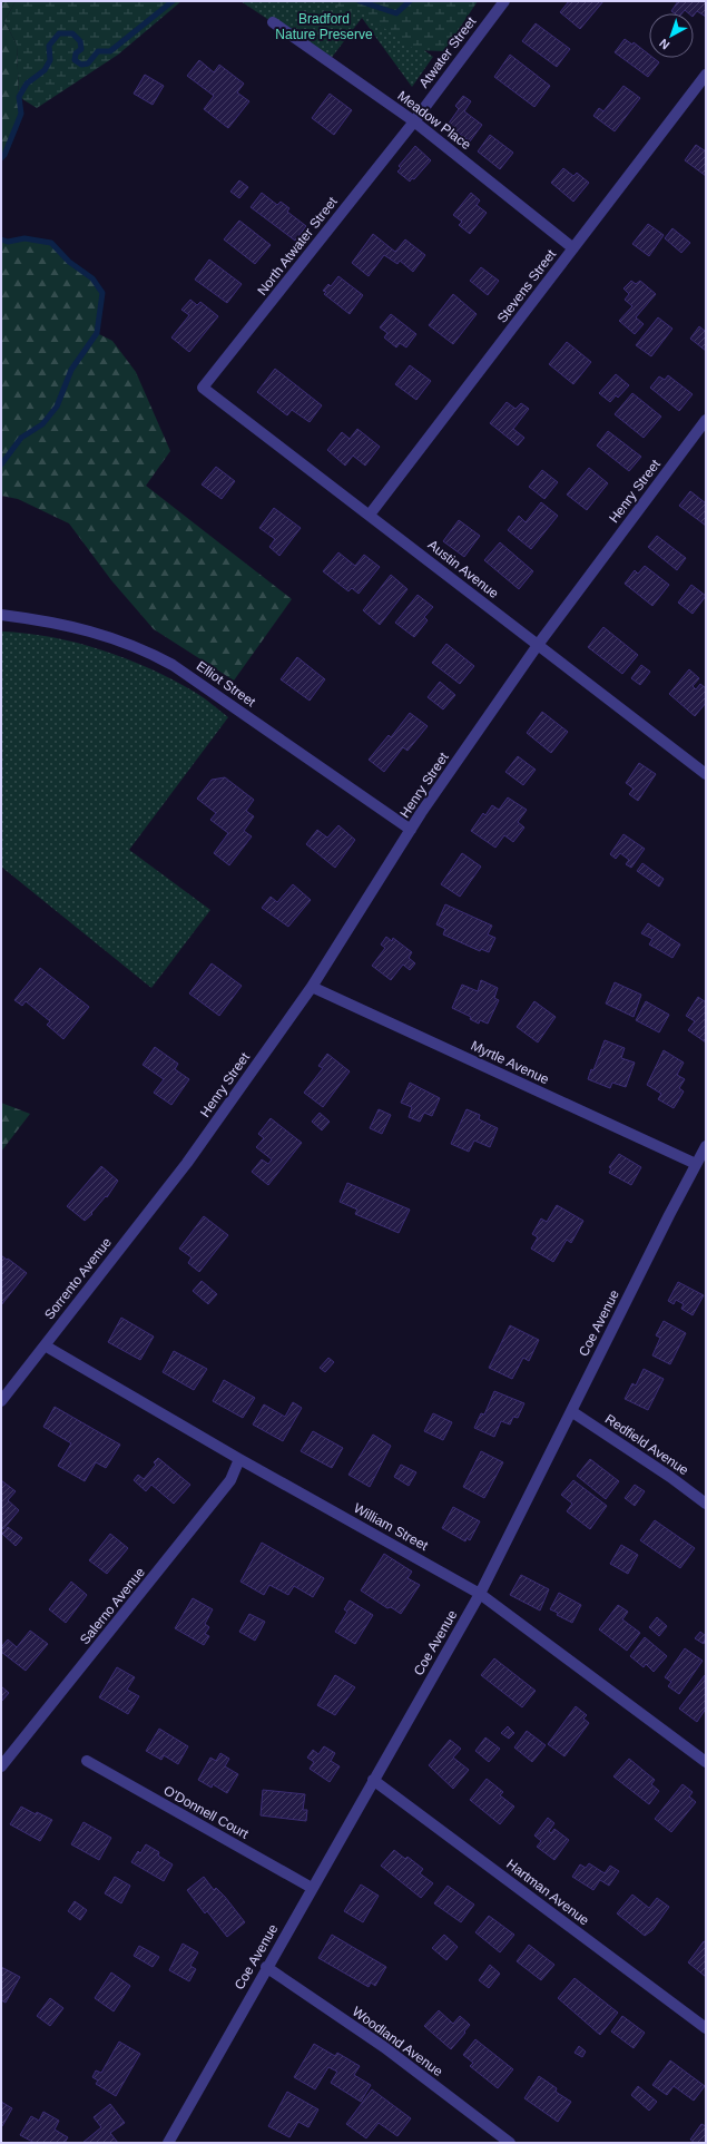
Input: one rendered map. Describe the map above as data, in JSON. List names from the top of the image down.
{
  "streets": {
    "street": [
      "Atwater Street",
      "Meadow Place",
      "North Atwater Street",
      "Stevens Street",
      "Henry Street",
      "Austin Avenue",
      "Elliot Street",
      "Myrtle Avenue",
      "Sorrento Avenue",
      "Coe Avenue",
      "Redfield Avenue",
      "William Street",
      "Salerno Avenue",
      "O'Donnell Court",
      "Hartman Avenue",
      "Woodland Avenue"
    ]
  },
  "crossings": [
    ["Atwater Street", "Meadow Place"],
    ["Atwater Street", "North Atwater Street"],
    ["Meadow Place", "North Atwater Street"],
    ["Meadow Place", "Stevens Street"],
    ["North Atwater Street", "Austin Avenue"],
    ["Stevens Street", "Austin Avenue"],
    ["Henry Street", "Austin Avenue"],
    ["Henry Street", "Elliot Street"],
    ["Henry Street", "Myrtle Avenue"],
    ["Henry Street", "Sorrento Avenue"],
    ["Myrtle Avenue", "Coe Avenue"],
    ["Sorrento Avenue", "William Street"],
    ["Coe Avenue", "Redfield Avenue"],
    ["Coe Avenue", "William Street"],
    ["Coe Avenue", "O'Donnell Court"],
    ["Coe Avenue", "Hartman Avenue"],
    ["Coe Avenue", "Woodland Avenue"],
    ["William Street", "Salerno Avenue"]
  ],
  "parks": ["Bradford Nature Preserve"],
  "north": "bottom left"
}
